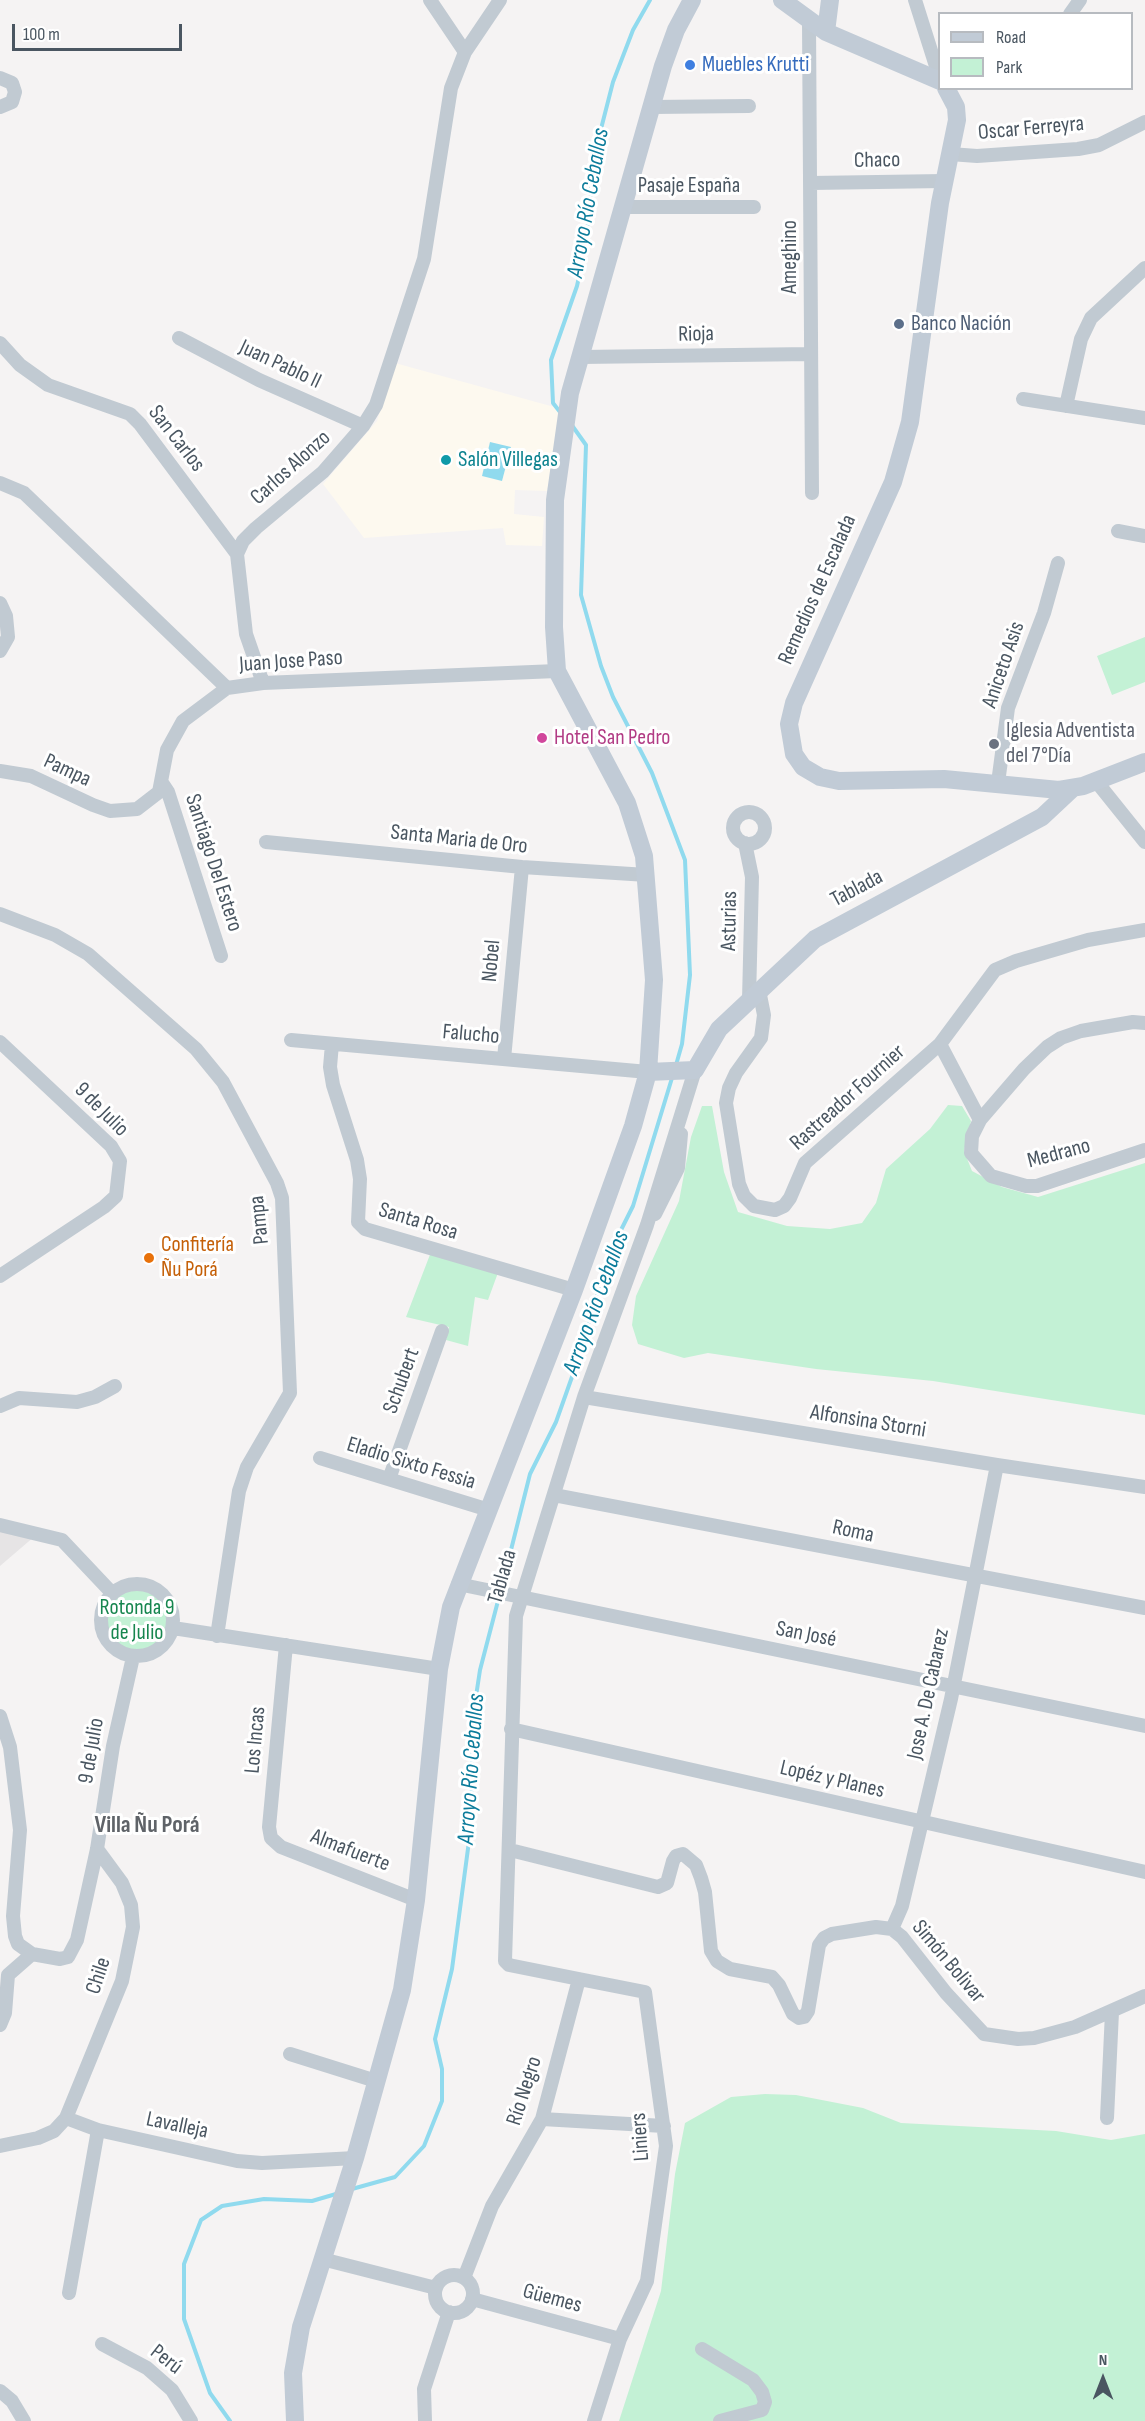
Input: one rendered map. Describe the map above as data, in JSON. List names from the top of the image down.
{
  "streets": {
    "main road": ["Remedios de Escalada", "Tablada"],
    "street": [
      "Oscar Ferreyra",
      "Chaco",
      "Pasaje España",
      "Ameghino",
      "Rioja",
      "Juan Pablo II",
      "San Carlos",
      "Carlos Alonzo",
      "Juan Jose Paso",
      "Aniceto Asis",
      "Pampa",
      "Santa Maria de Oro",
      "Santiago Del Estero",
      "Asturias",
      "Nobel",
      "Falucho",
      "Rastreador Fournier",
      "9 de Julio",
      "Medrano",
      "Santa Rosa",
      "Schubert",
      "Alfonsina Storni",
      "Eladio Sixto Fessia",
      "Roma",
      "San José",
      "Jose A. De Cabarez",
      "Los Incas",
      "Lopéz y Planes",
      "Almafuerte",
      "Simón Bolivar",
      "Chile",
      "Río Negro",
      "Lavalleja",
      "Liniers",
      "Güemes",
      "Perú"
    ]
  },
  "crossings": [
    ["Oscar Ferreyra", "Remedios de Escalada"],
    ["Chaco", "Ameghino"],
    ["Chaco", "Remedios de Escalada"],
    ["Ameghino", "Rioja"],
    ["Juan Pablo II", "Carlos Alonzo"],
    ["San Carlos", "Carlos Alonzo"],
    ["Remedios de Escalada", "Aniceto Asis"],
    ["Remedios de Escalada", "Tablada"],
    ["Pampa", "Santiago Del Estero"],
    ["Santa Maria de Oro", "Nobel"],
    ["Tablada", "Asturias"],
    ["Tablada", "Rastreador Fournier"],
    ["Tablada", "Alfonsina Storni"],
    ["Tablada", "Roma"],
    ["Tablada", "San José"],
    ["Tablada", "Lopéz y Planes"],
    ["Tablada", "Simón Bolivar"],
    ["Tablada", "Río Negro"],
    ["Tablada", "Liniers"],
    ["Asturias", "Rastreador Fournier"],
    ["Nobel", "Falucho"],
    ["Falucho", "Santa Rosa"],
    ["9 de Julio", "Chile"],
    ["Schubert", "Eladio Sixto Fessia"],
    ["Alfonsina Storni", "Jose A. De Cabarez"],
    ["Roma", "Jose A. De Cabarez"],
    ["San José", "Jose A. De Cabarez"],
    ["Jose A. De Cabarez", "Lopéz y Planes"],
    ["Jose A. De Cabarez", "Simón Bolivar"],
    ["Los Incas", "Almafuerte"],
    ["Chile", "Lavalleja"],
    ["Río Negro", "Liniers"],
    ["Río Negro", "Güemes"],
    ["Liniers", "Güemes"]
  ],
  "districts": ["Villa Ñu Porá"],
  "water": ["Arroyo Río Ceballos"],
  "parks": ["Rotonda 9 de Julio"],
  "places": [
    "Muebles Krutti",
    "Banco Nación",
    "Salón Villegas",
    "Hotel San Pedro",
    "Iglesia Adventista del 7°Día",
    "Confitería Ñu Porá"
  ],
  "legend": ["Road", "Park"],
  "scale_bar": "100 m",
  "north": "top"
}
